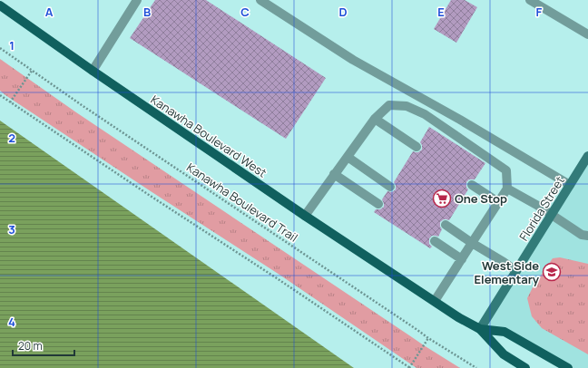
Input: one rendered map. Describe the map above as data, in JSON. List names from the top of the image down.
{
  "streets": {
    "main road": ["Kanawha Boulevard West"],
    "street": ["Florida Street"],
    "path": ["Kanawha Boulevard Trail"]
  },
  "crossings": [
    ["Kanawha Boulevard West", "Florida Street"]
  ],
  "places": {
    "supermarket": ["One Stop"],
    "school or university": ["West Side Elementary"]
  },
  "scale_bar": "20 m",
  "grid": {
    "columns": [
      "A",
      "B",
      "C",
      "D",
      "E",
      "F"
    ],
    "rows": [
      "1",
      "2",
      "3",
      "4"
    ]
  }
}
